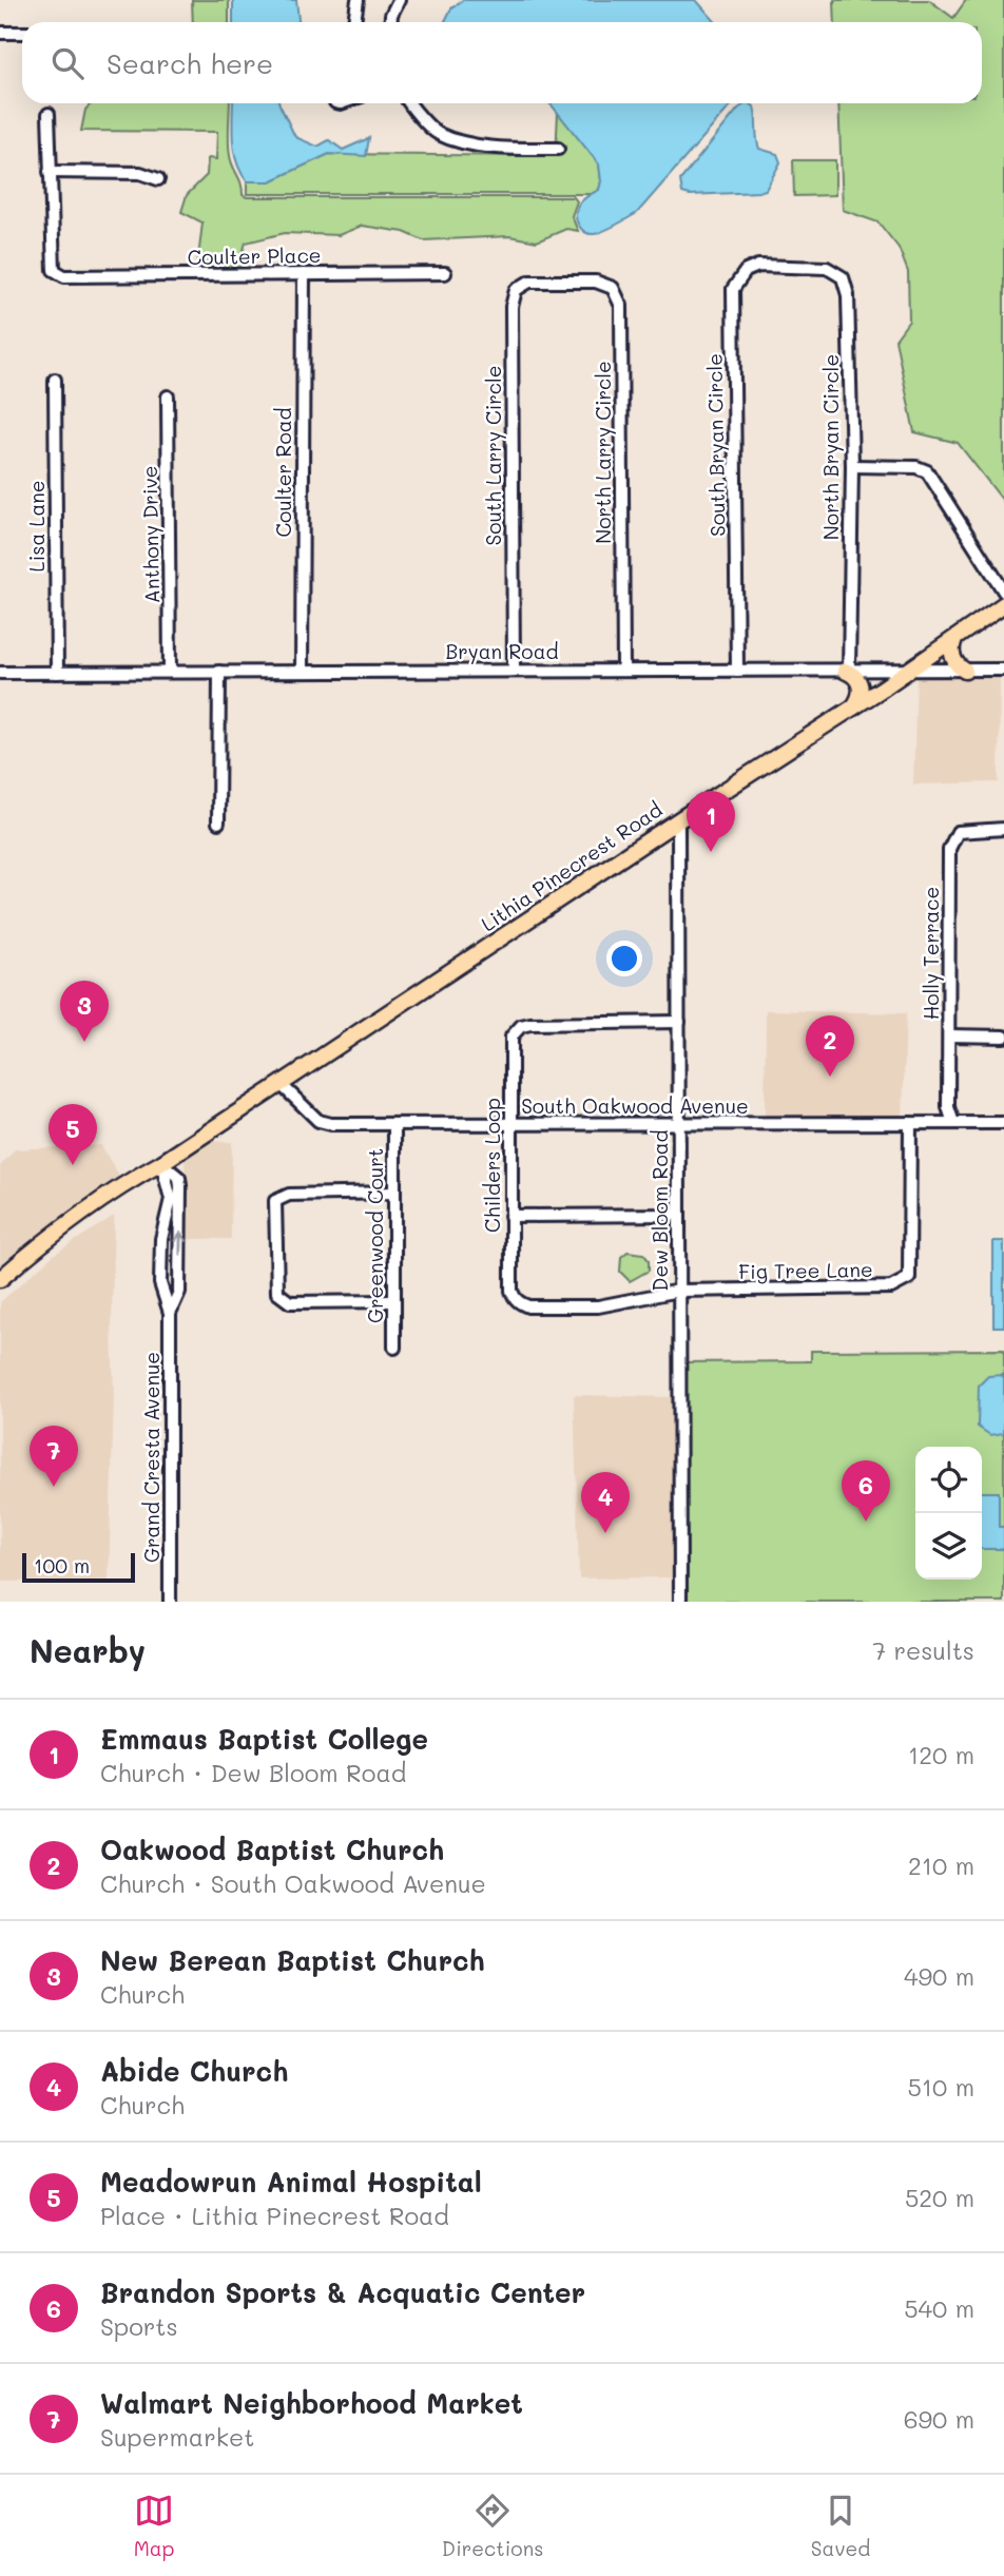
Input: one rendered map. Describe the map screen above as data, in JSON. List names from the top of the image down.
{
  "streets": {
    "main road": ["Lithia Pinecrest Road"],
    "street": [
      "Coulter Place",
      "South Bryan Circle",
      "North Bryan Circle",
      "North Larry Circle",
      "South Larry Circle",
      "Coulter Road",
      "Lisa Lane",
      "Anthony Drive",
      "Bryan Road",
      "Holly Terrace",
      "South Oakwood Avenue",
      "Childers Loop",
      "Dew Bloom Road",
      "Greenwood Court",
      "Fig Tree Lane",
      "Grand Cresta Avenue"
    ]
  },
  "crossings": [
    ["Coulter Place", "Coulter Road"],
    ["South Bryan Circle", "North Bryan Circle"],
    ["South Bryan Circle", "Bryan Road"],
    ["North Bryan Circle", "Bryan Road"],
    ["North Larry Circle", "South Larry Circle"],
    ["North Larry Circle", "Bryan Road"],
    ["South Larry Circle", "Bryan Road"],
    ["Coulter Road", "Bryan Road"],
    ["Lisa Lane", "Bryan Road"],
    ["Anthony Drive", "Bryan Road"],
    ["Bryan Road", "Lithia Pinecrest Road"],
    ["Lithia Pinecrest Road", "South Oakwood Avenue"],
    ["Lithia Pinecrest Road", "Dew Bloom Road"],
    ["Lithia Pinecrest Road", "Grand Cresta Avenue"],
    ["Holly Terrace", "South Oakwood Avenue"],
    ["South Oakwood Avenue", "Childers Loop"],
    ["South Oakwood Avenue", "Dew Bloom Road"],
    ["South Oakwood Avenue", "Greenwood Court"],
    ["South Oakwood Avenue", "Fig Tree Lane"],
    ["Childers Loop", "Dew Bloom Road"],
    ["Childers Loop", "Fig Tree Lane"],
    ["Dew Bloom Road", "Fig Tree Lane"]
  ],
  "scale_bar": "100 m",
  "page": {
    "search": "Search here",
    "pins": [
      "1",
      "3",
      "2",
      "5",
      "7",
      "6",
      "4"
    ],
    "scale": "100 m",
    "heading": ["Nearby", "7 results"],
    "list": [
      {
        "mark": "1",
        "name": "Emmaus Baptist College",
        "note": "Church · Dew Bloom Road",
        "value": "120 m"
      },
      {
        "mark": "2",
        "name": "Oakwood Baptist Church",
        "note": "Church · South Oakwood Avenue",
        "value": "210 m"
      },
      {
        "mark": "3",
        "name": "New Berean Baptist Church",
        "note": "Church",
        "value": "490 m"
      },
      {
        "mark": "4",
        "name": "Abide Church",
        "note": "Church",
        "value": "510 m"
      },
      {
        "mark": "5",
        "name": "Meadowrun Animal Hospital",
        "note": "Place · Lithia Pinecrest Road",
        "value": "520 m"
      },
      {
        "mark": "6",
        "name": "Brandon Sports & Acquatic Center",
        "note": "Sports",
        "value": "540 m"
      },
      {
        "mark": "7",
        "name": "Walmart Neighborhood Market",
        "note": "Supermarket",
        "value": "690 m"
      }
    ],
    "nav": ["Map", "Directions", "Saved"]
  }
}
